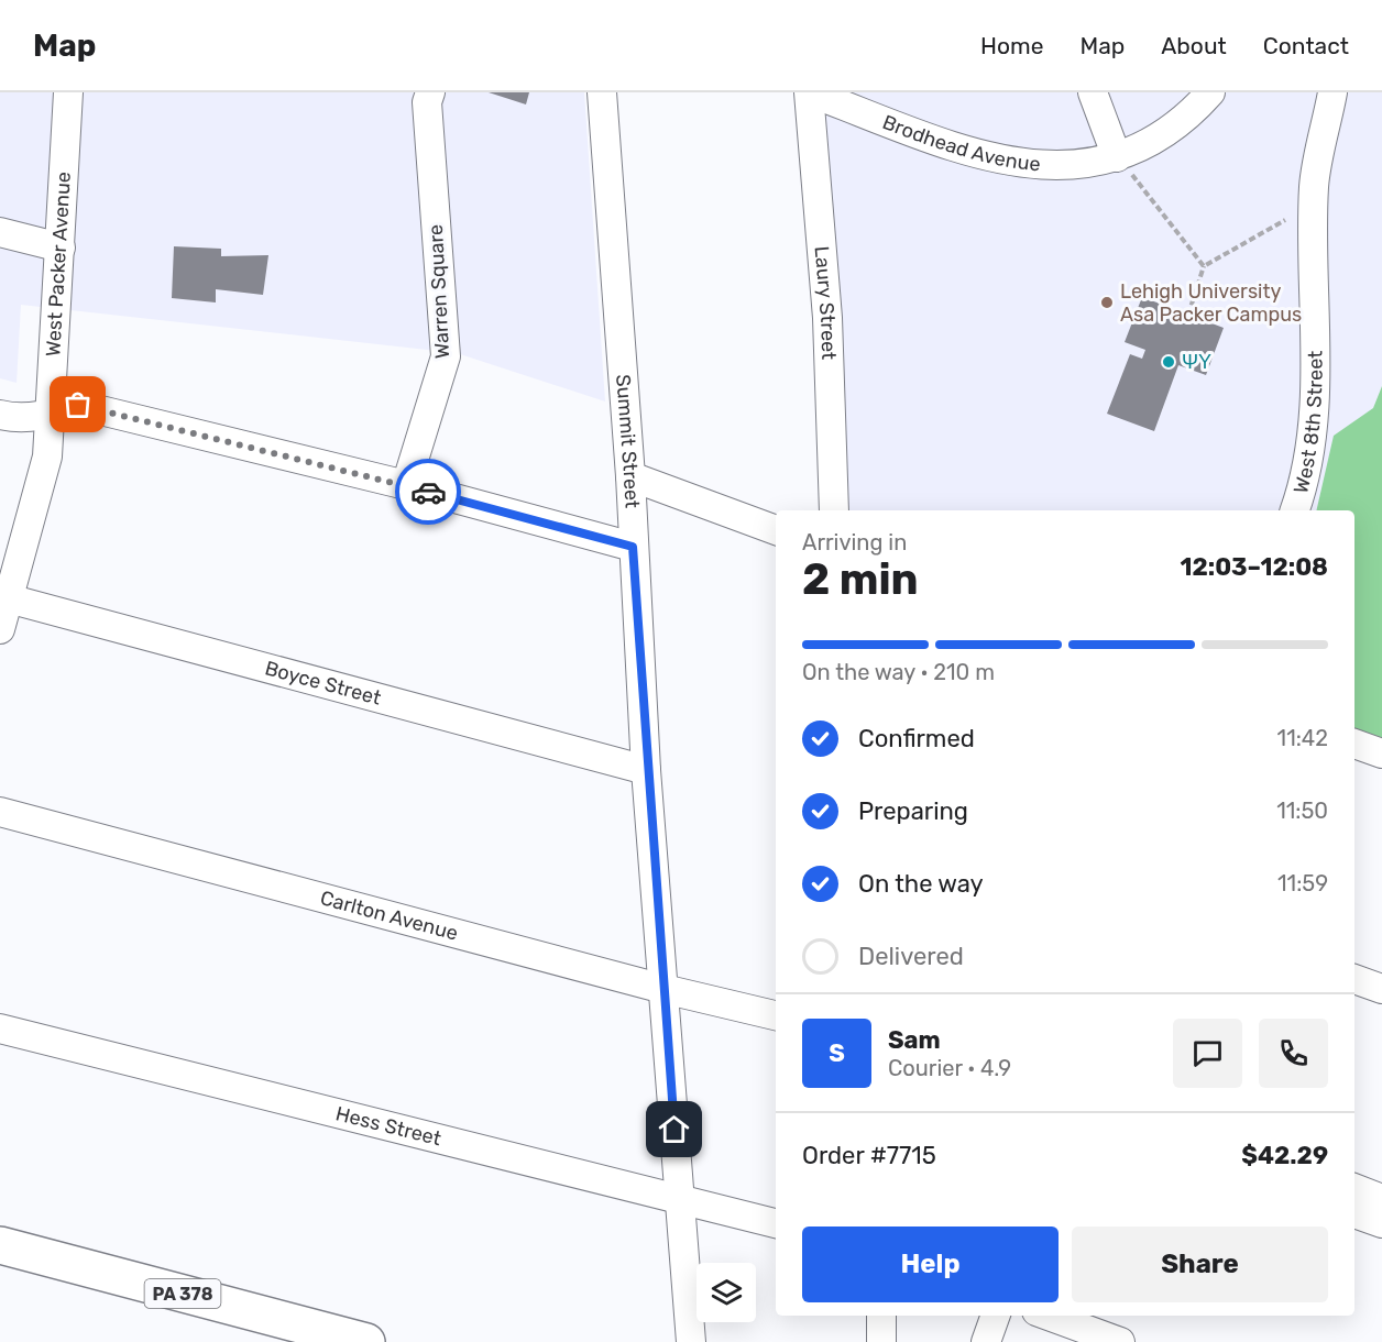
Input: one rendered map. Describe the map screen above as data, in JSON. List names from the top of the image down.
{
  "streets": {
    "main road": ["PA 378"],
    "street": [
      "Brodhead Avenue",
      "West Packer Avenue",
      "Warren Square",
      "Laury Street",
      "West 8th Street",
      "Summit Street",
      "Boyce Street",
      "Carlton Avenue",
      "Hess Street"
    ]
  },
  "crossings": [
    ["Brodhead Avenue", "Laury Street"],
    ["West Packer Avenue", "Boyce Street"],
    ["Summit Street", "Boyce Street"],
    ["Summit Street", "Carlton Avenue"],
    ["Summit Street", "Hess Street"]
  ],
  "places": ["Lehigh University Asa Packer Campus", "ΨΥ"],
  "page": {
    "header": "Map",
    "nav": [
      "Home",
      "Map",
      "About",
      "Contact"
    ],
    "heading": ["2 min", "Arriving in", "12:03–12:08"],
    "panel": [
      "Sam",
      "Courier · 4.9",
      "Order #7715",
      "$42.29"
    ],
    "bar": "On the way · 210 m",
    "list": [
      ["Confirmed", "11:42"],
      ["Preparing", "11:50"],
      ["On the way", "11:59"],
      "Delivered"
    ],
    "round": "S",
    "buttons": ["Help", "Share"]
  }
}
